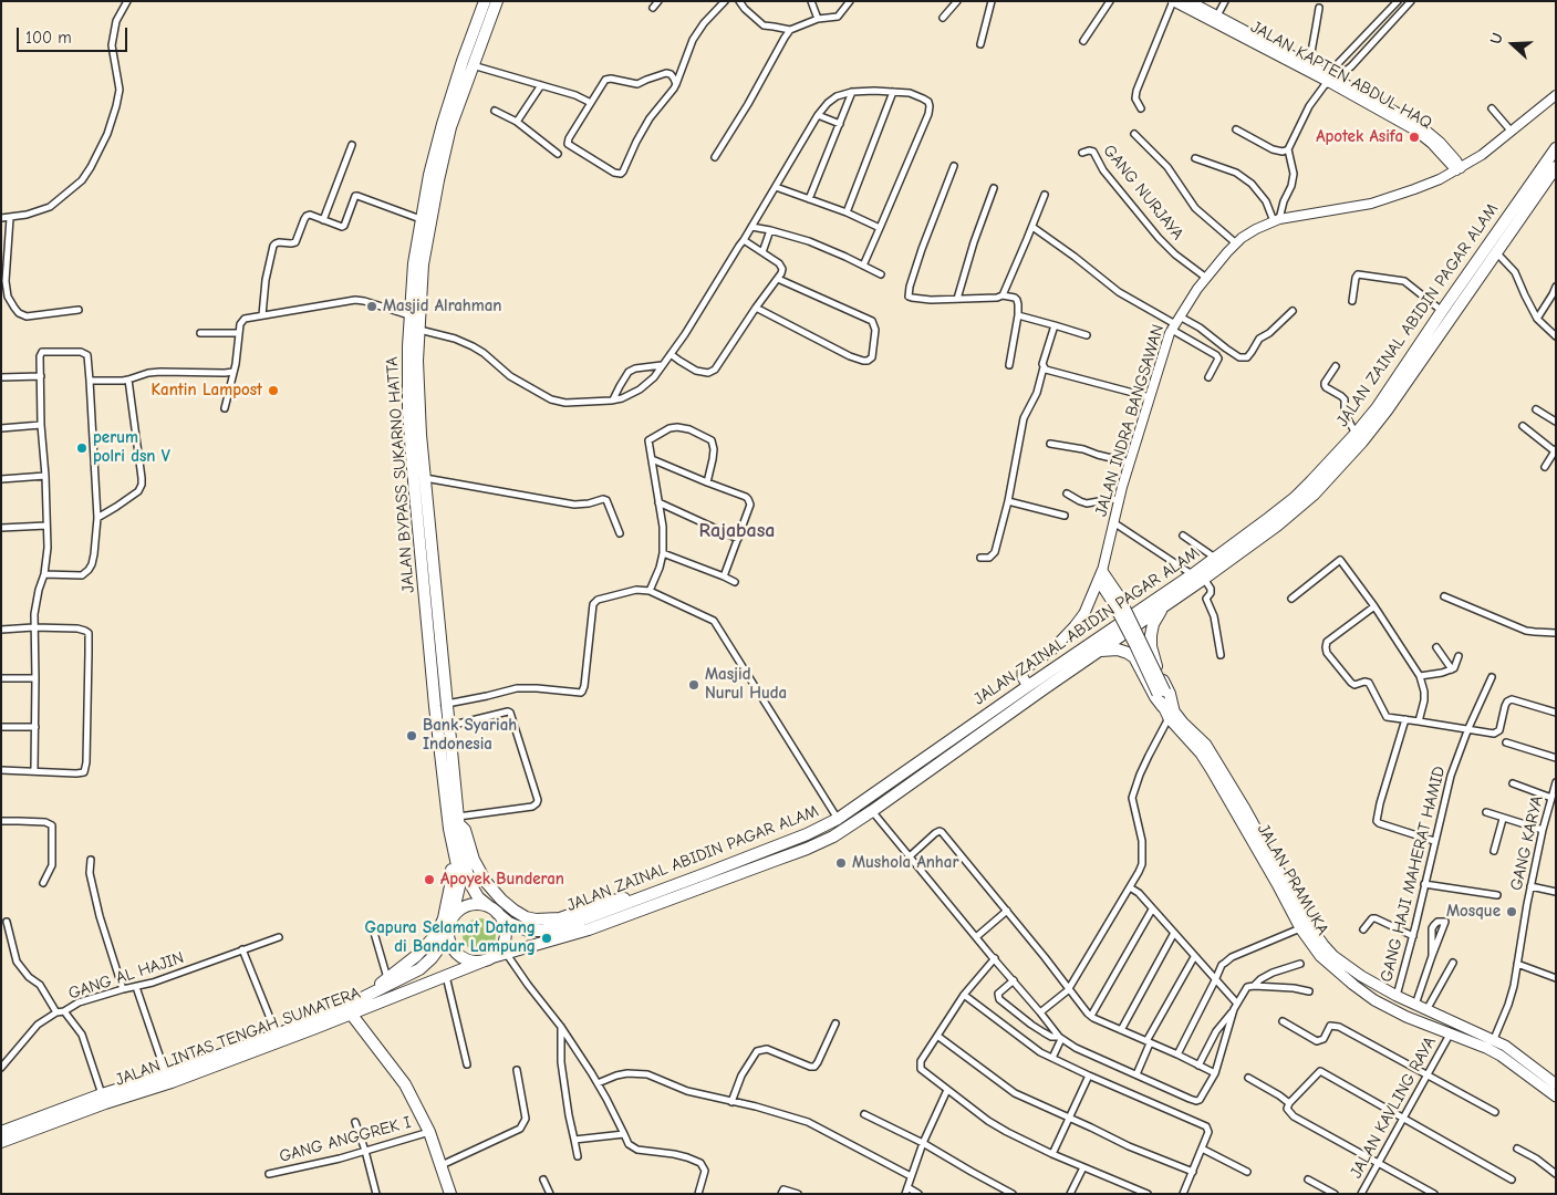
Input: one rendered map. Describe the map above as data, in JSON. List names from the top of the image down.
{
  "streets": {
    "highway": ["JALAN ZAINAL ABIDIN PAGAR ALAM", "JALAN BYPASS SUKARNO HATTA", "JALAN LINTAS TENGAH SUMATERA"],
    "main road": ["JALAN INDRA BANGSAWAN", "JALAN PRAMUKA"],
    "street": [
      "JALAN KAPTEN ABDUL HAQ",
      "GANG NURJAYA",
      "GANG KARYA",
      "GANG HAJI MAHERAT HAMID",
      "GANG AL HAJIN",
      "JALAN KAVLING RAYA",
      "GANG ANGGREK I"
    ]
  },
  "crossings": [
    ["JALAN KAPTEN ABDUL HAQ", "JALAN INDRA BANGSAWAN"],
    ["GANG NURJAYA", "JALAN INDRA BANGSAWAN"],
    ["JALAN ZAINAL ABIDIN PAGAR ALAM", "JALAN INDRA BANGSAWAN"],
    ["JALAN ZAINAL ABIDIN PAGAR ALAM", "JALAN BYPASS SUKARNO HATTA"],
    ["JALAN ZAINAL ABIDIN PAGAR ALAM", "JALAN LINTAS TENGAH SUMATERA"],
    ["JALAN INDRA BANGSAWAN", "JALAN PRAMUKA"],
    ["JALAN BYPASS SUKARNO HATTA", "JALAN LINTAS TENGAH SUMATERA"],
    ["GANG KARYA", "JALAN PRAMUKA"],
    ["GANG HAJI MAHERAT HAMID", "JALAN PRAMUKA"],
    ["JALAN PRAMUKA", "JALAN KAVLING RAYA"]
  ],
  "districts": ["Rajabasa"],
  "places": [
    "Apotek Asifa",
    "Masjid Alrahman",
    "Kantin Lampost",
    "perum polri dsn V",
    "Masjid Nurul Huda",
    "Bank Syariah Indonesia",
    "Mushola Anhar",
    "Apoyek Bunderan",
    "Mosque",
    "Gapura Selamat Datang di Bandar Lampung"
  ],
  "scale_bar": "100 m",
  "north": "left"
}
